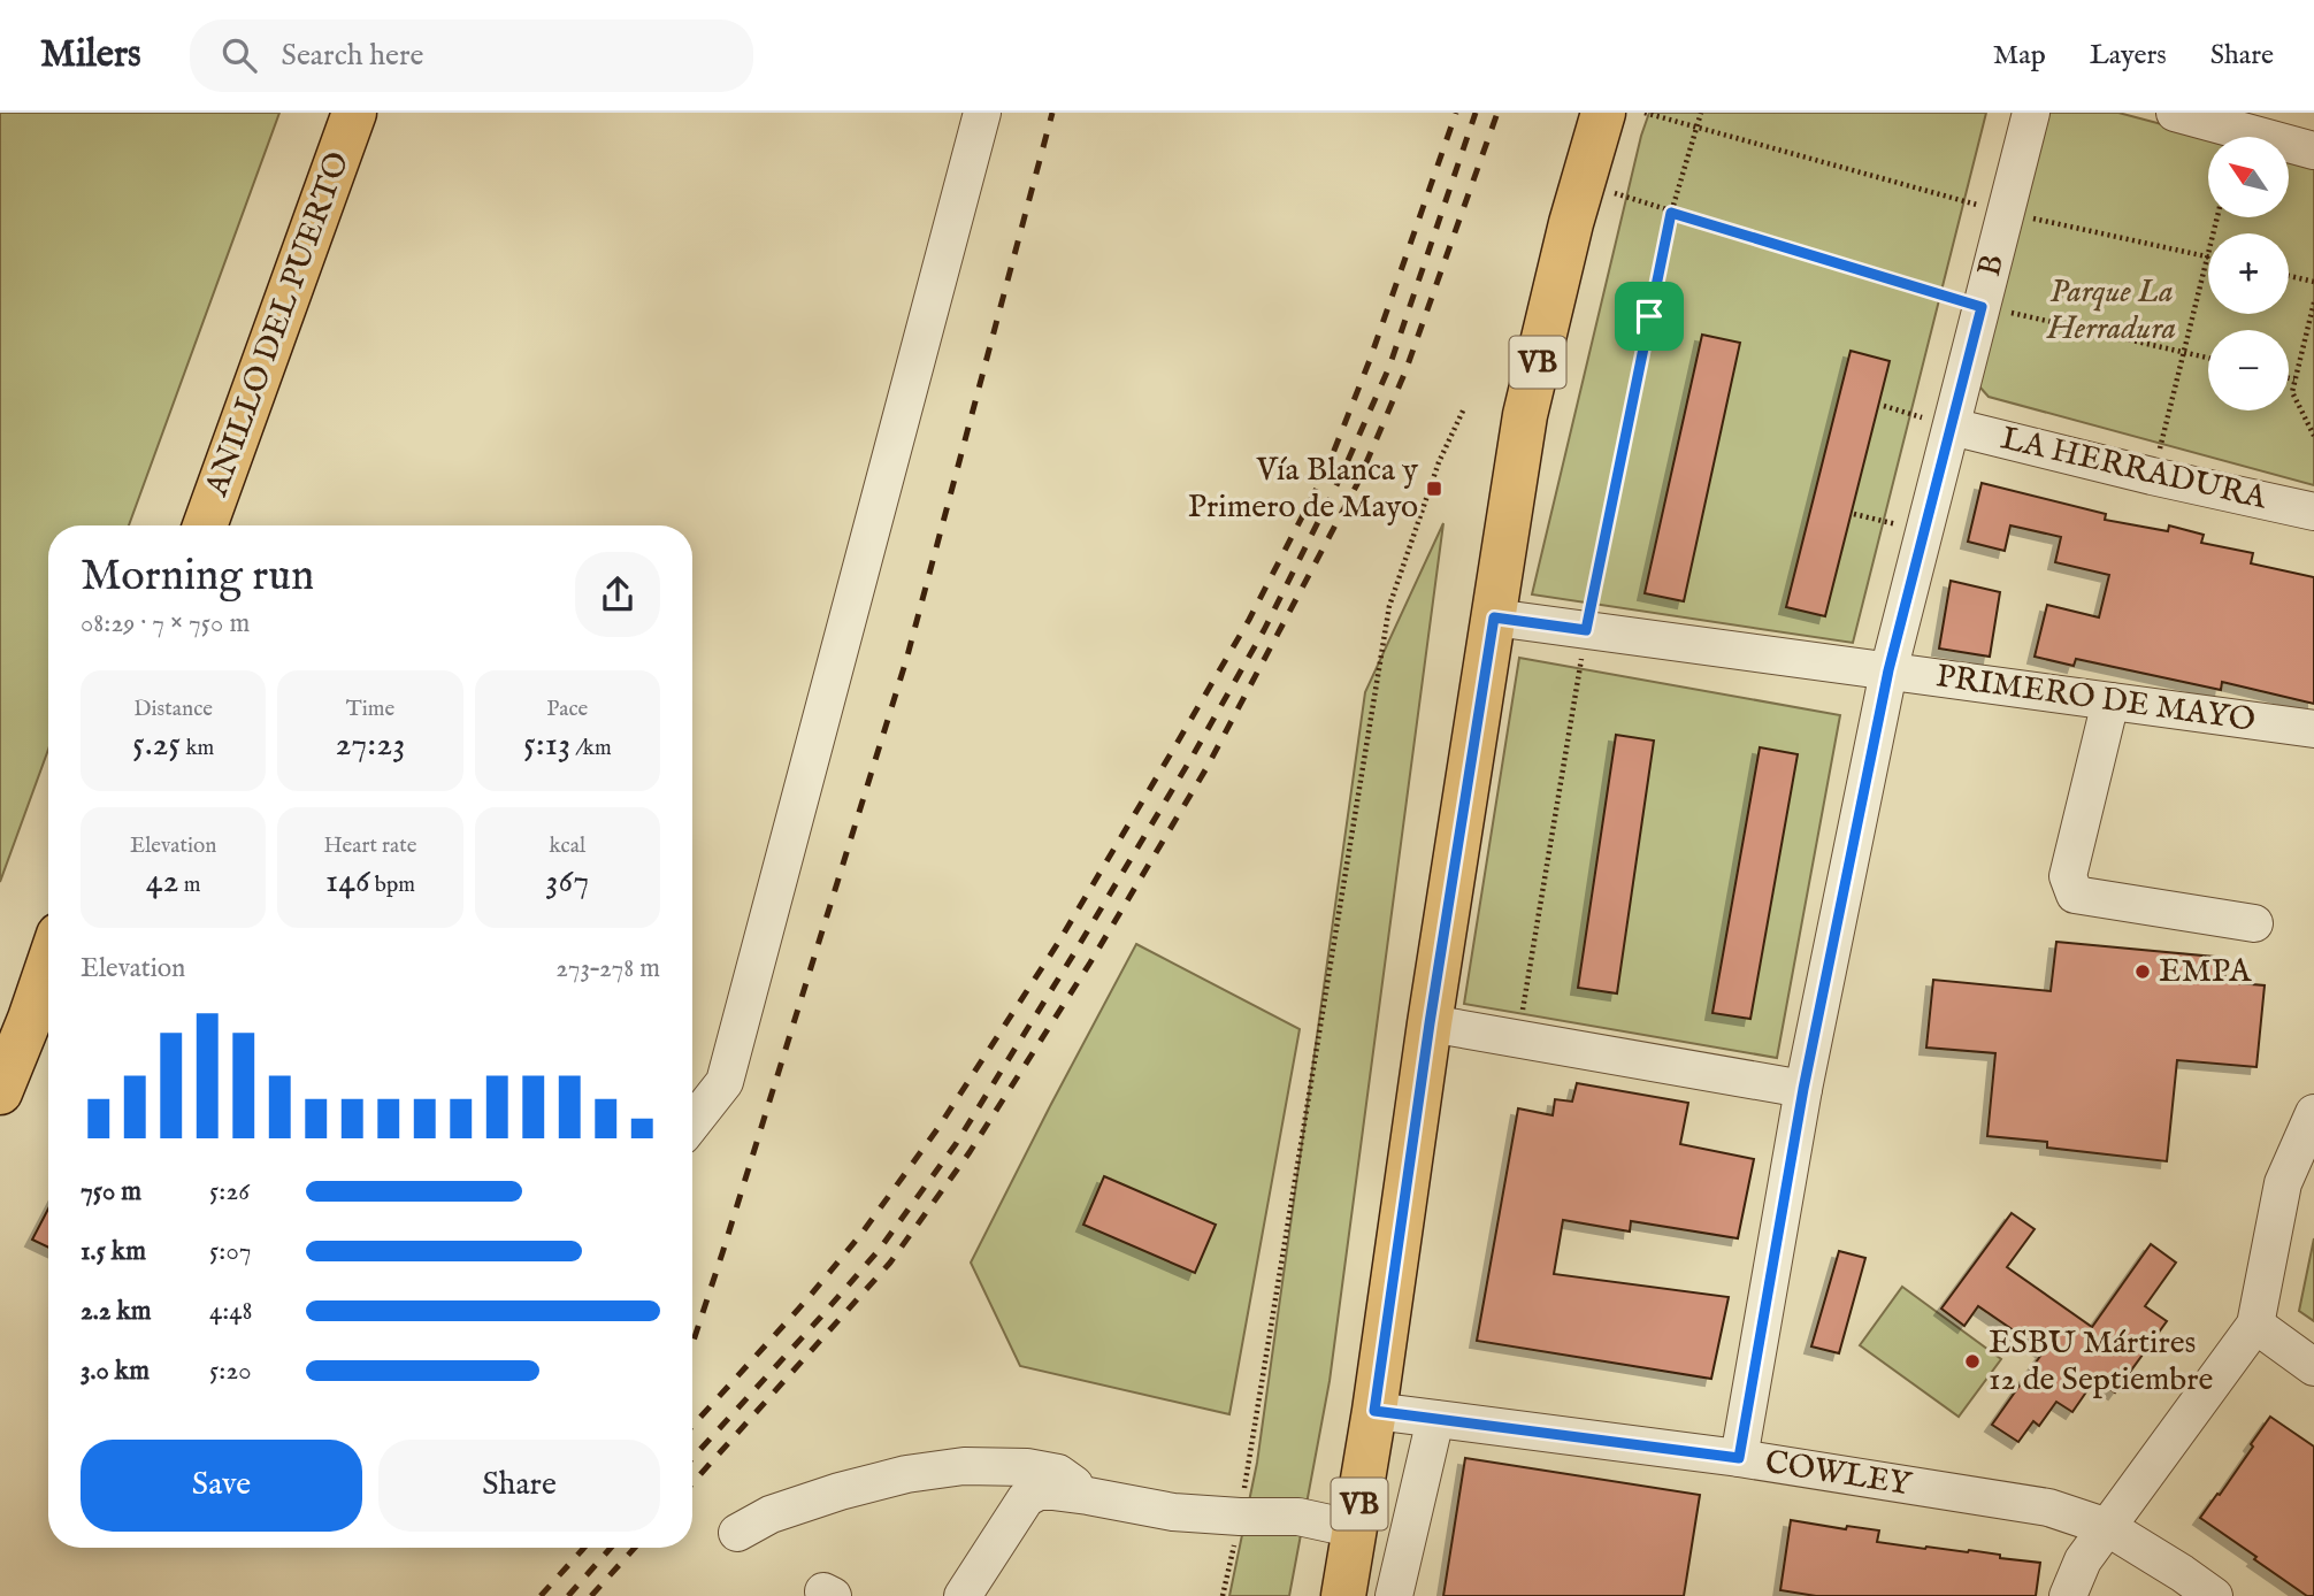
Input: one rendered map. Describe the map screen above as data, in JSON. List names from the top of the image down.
{
  "streets": {
    "main road": ["ANILLO DEL PUERTO", "VB"],
    "street": [
      "B",
      "LA HERRADURA",
      "PRIMERO DE MAYO",
      "COWLEY"
    ]
  },
  "crossings": [
    ["B", "LA HERRADURA"],
    ["B", "PRIMERO DE MAYO"],
    ["B", "COWLEY"],
    ["VB", "PRIMERO DE MAYO"],
    ["VB", "COWLEY"]
  ],
  "parks": ["Parque La Herradura"],
  "places": {
    "transit": ["Vía Blanca y Primero de Mayo"],
    "other": ["EMPA", "ESBU Mártires 12 de Septiembre"]
  },
  "north": "top left",
  "page": {
    "header": "Milers",
    "search": "Search here",
    "nav": ["Map", "Layers", "Share"],
    "map_buttons": ["+", "−"],
    "heading": ["Morning run", "08:29 · 7 × 750 m"],
    "stats": [
      ["Distance", "5.25 km"],
      ["Time", "27:23"],
      ["Pace", "5:13 /km"],
      ["Elevation", "42 m"],
      ["Heart rate", "146 bpm"],
      ["kcal", "367"]
    ],
    "chart": ["Elevation", "273–278 m"],
    "list": [
      {
        "name": "750 m",
        "note": "5:26"
      },
      {
        "name": "1.5 km",
        "note": "5:07"
      },
      {
        "name": "2.2 km",
        "note": "4:48"
      },
      {
        "name": "3.0 km",
        "note": "5:20"
      }
    ],
    "buttons": ["Save", "Share"]
  }
}
